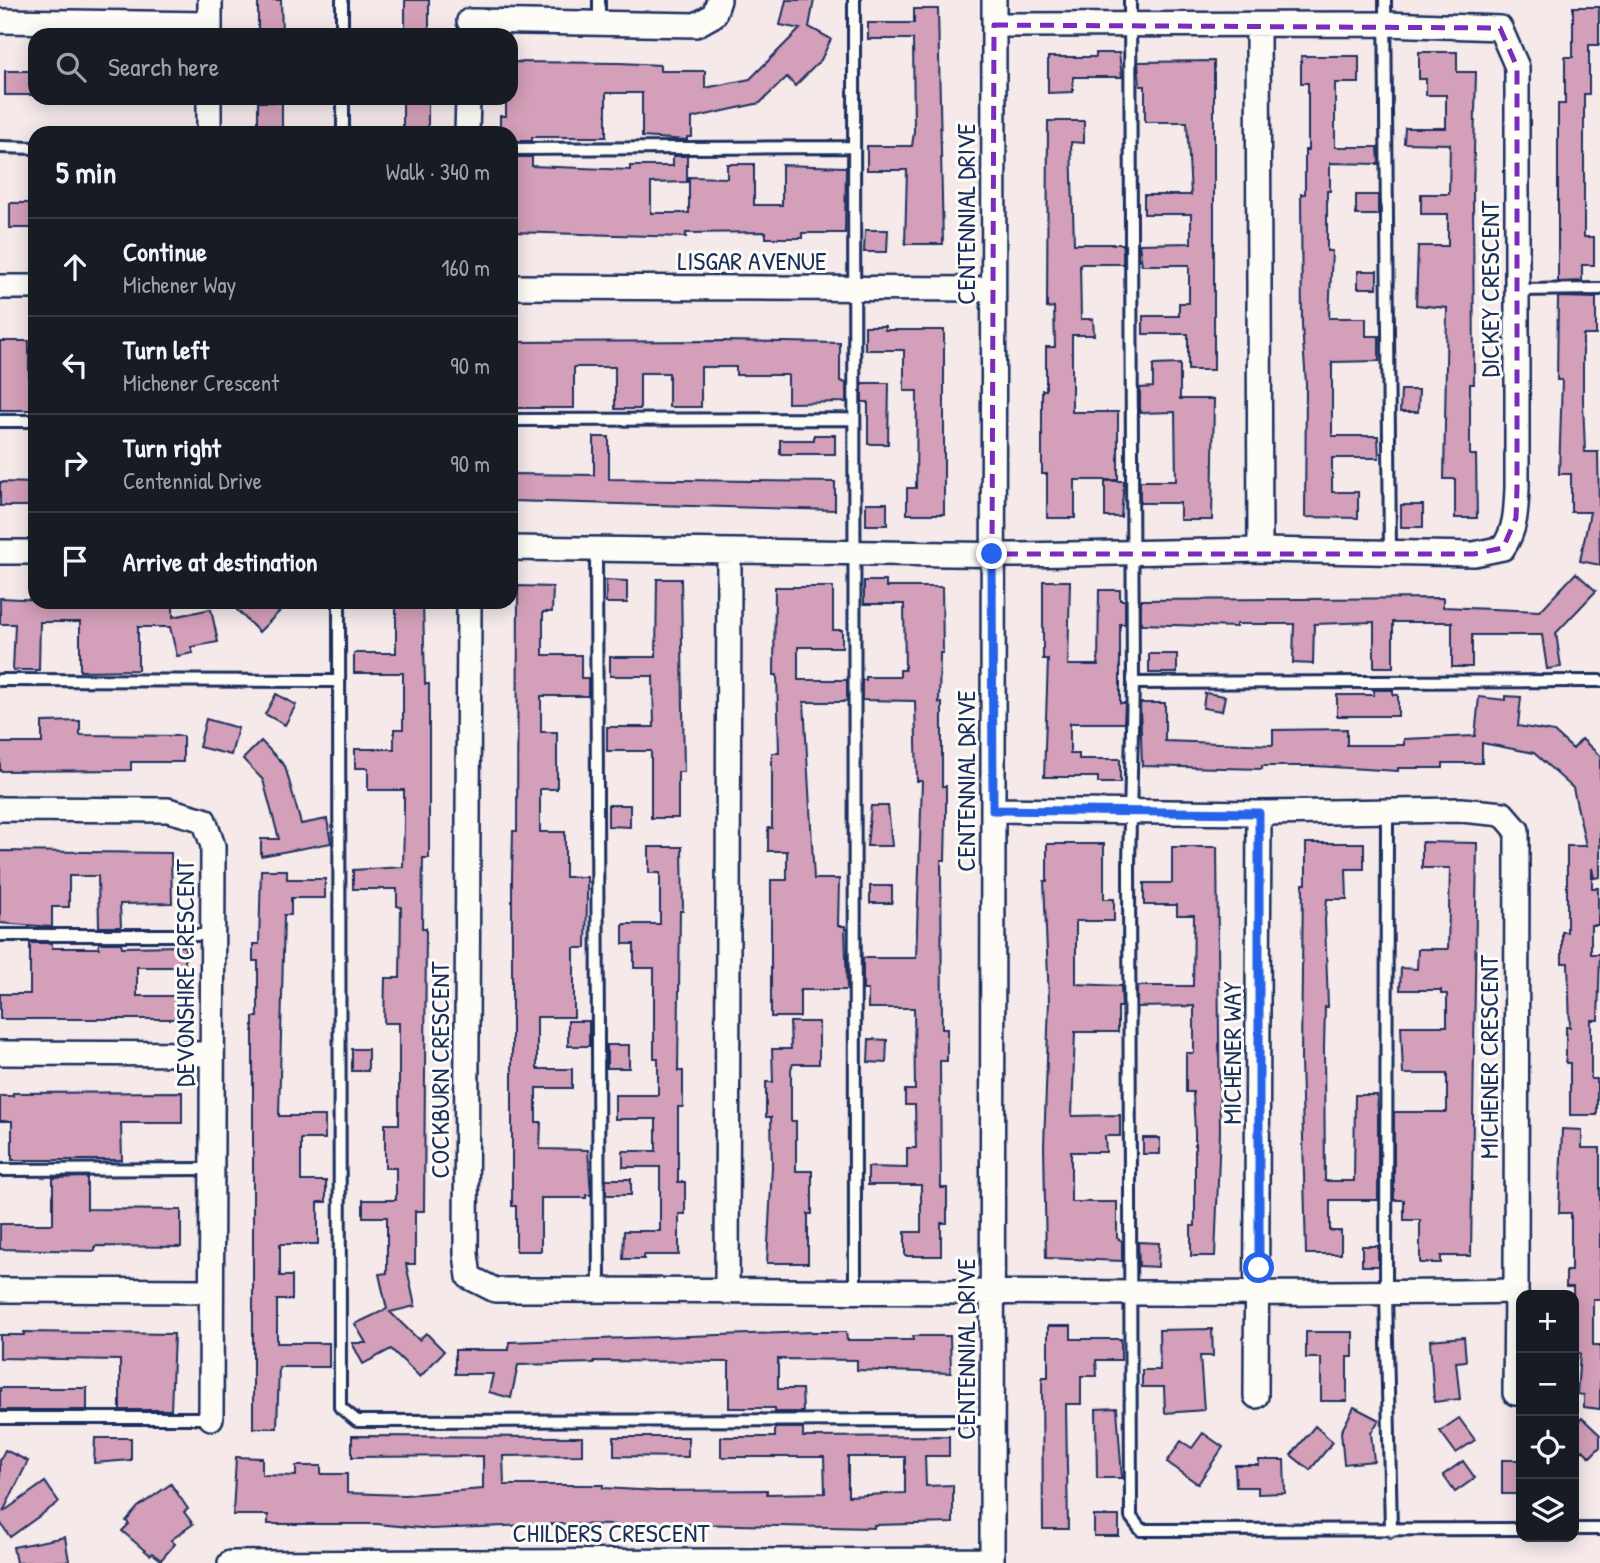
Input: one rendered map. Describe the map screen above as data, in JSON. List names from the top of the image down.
{
  "streets": {
    "street": [
      "CENTENNIAL DRIVE",
      "LISGAR AVENUE",
      "DICKEY CRESCENT",
      "DEVONSHIRE CRESCENT",
      "MICHENER WAY",
      "MICHENER CRESCENT",
      "COCKBURN CRESCENT",
      "CHILDERS CRESCENT"
    ]
  },
  "crossings": [
    ["CENTENNIAL DRIVE", "LISGAR AVENUE"],
    ["CENTENNIAL DRIVE", "DICKEY CRESCENT"],
    ["CENTENNIAL DRIVE", "MICHENER CRESCENT"],
    ["CENTENNIAL DRIVE", "COCKBURN CRESCENT"],
    ["CENTENNIAL DRIVE", "CHILDERS CRESCENT"],
    ["MICHENER WAY", "MICHENER CRESCENT"]
  ],
  "page": {
    "search": "Search here",
    "heading": ["5 min", "Walk · 340 m"],
    "list": [
      ["Continue", "Michener Way", "160 m"],
      ["Turn left", "Michener Crescent", "90 m"],
      ["Turn right", "Centennial Drive", "90 m"],
      "Arrive at destination"
    ],
    "map_buttons": ["+", "−"]
  }
}
